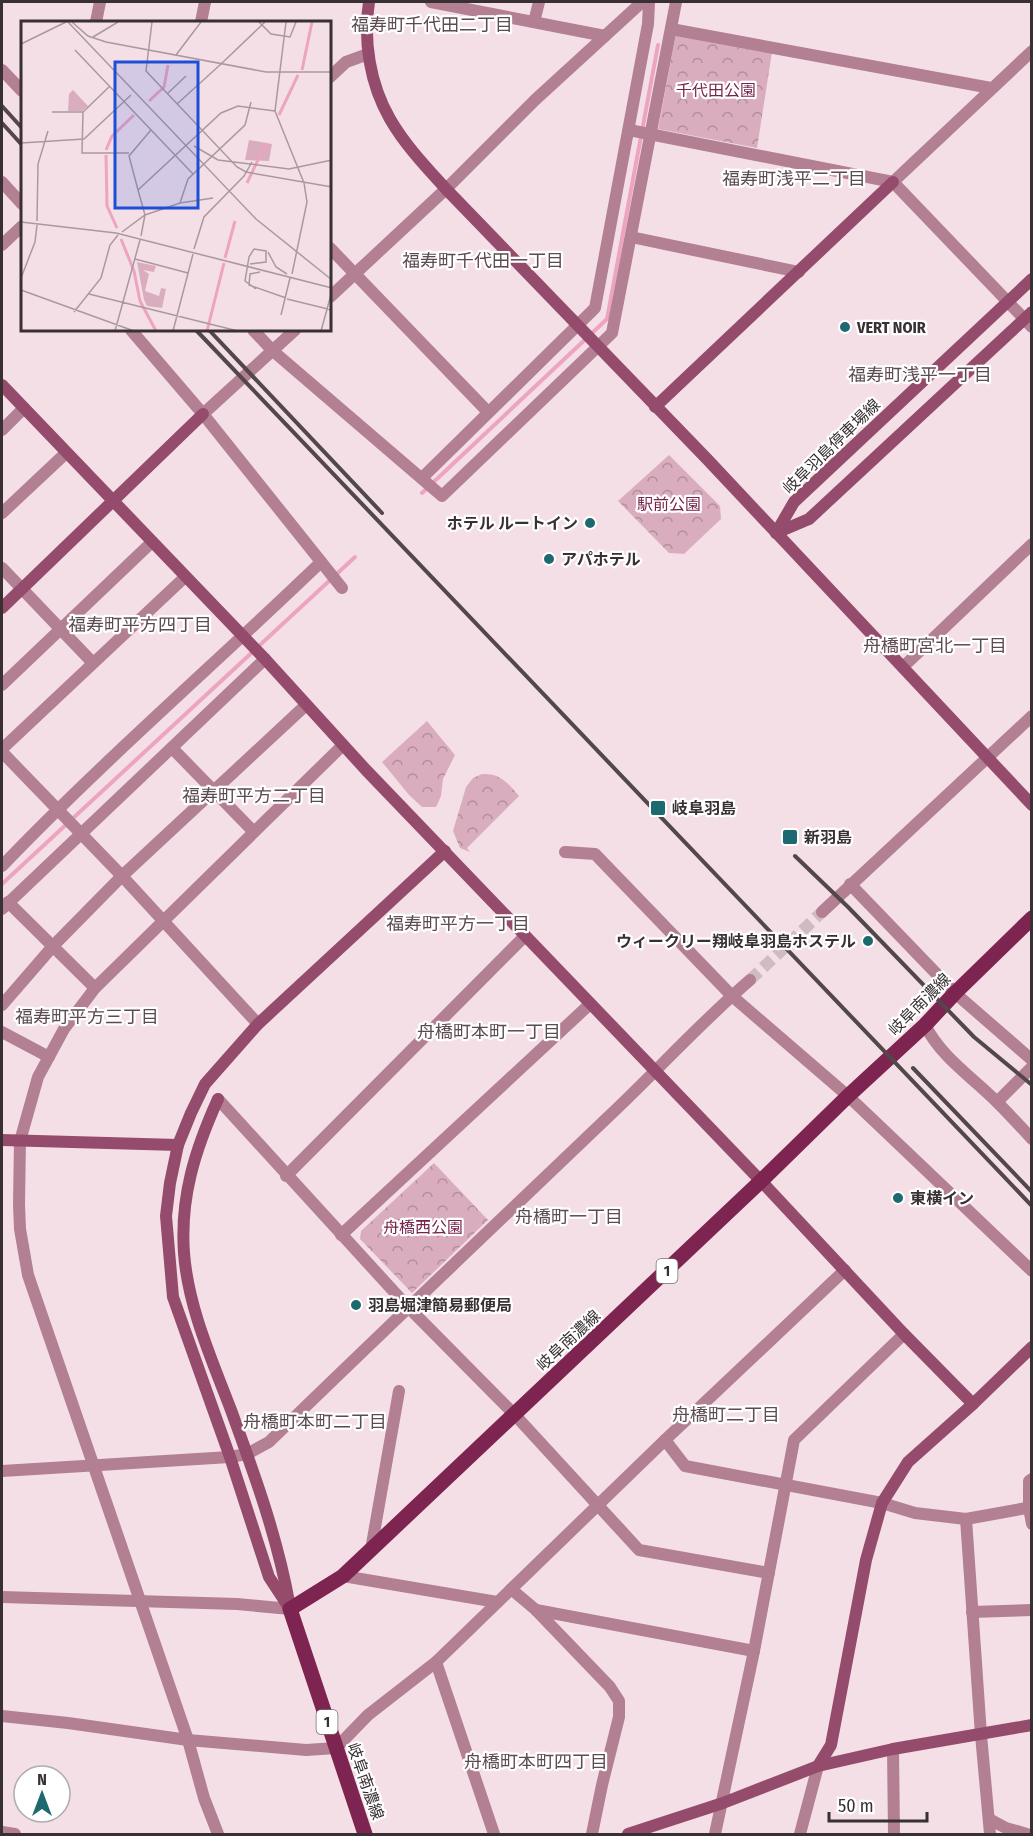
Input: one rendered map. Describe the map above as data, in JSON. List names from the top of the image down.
{
  "streets": {
    "main road": ["岐阜南濃線", "1"],
    "street": ["岐阜羽島停車場線"]
  },
  "districts": [
    "福寿町千代田二丁目",
    "福寿町浅平二丁目",
    "福寿町千代田一丁目",
    "福寿町浅平一丁目",
    "福寿町平方四丁目",
    "舟橋町宮北一丁目",
    "福寿町平方二丁目",
    "福寿町平方一丁目",
    "福寿町平方三丁目",
    "舟橋町本町一丁目",
    "舟橋町一丁目",
    "舟橋町二丁目",
    "舟橋町本町二丁目",
    "舟橋町本町四丁目"
  ],
  "parks": ["千代田公園", "駅前公園", "舟橋西公園"],
  "places": {
    "other": [
      "VERT NOIR",
      "ホテル ルートイン",
      "アパホテル",
      "ウィークリー翔岐阜羽島ホステル",
      "東横イン",
      "羽島堀津簡易郵便局"
    ],
    "transit": ["岐阜羽島", "新羽島"]
  },
  "scale_bar": "50 m",
  "north": "top"
}
